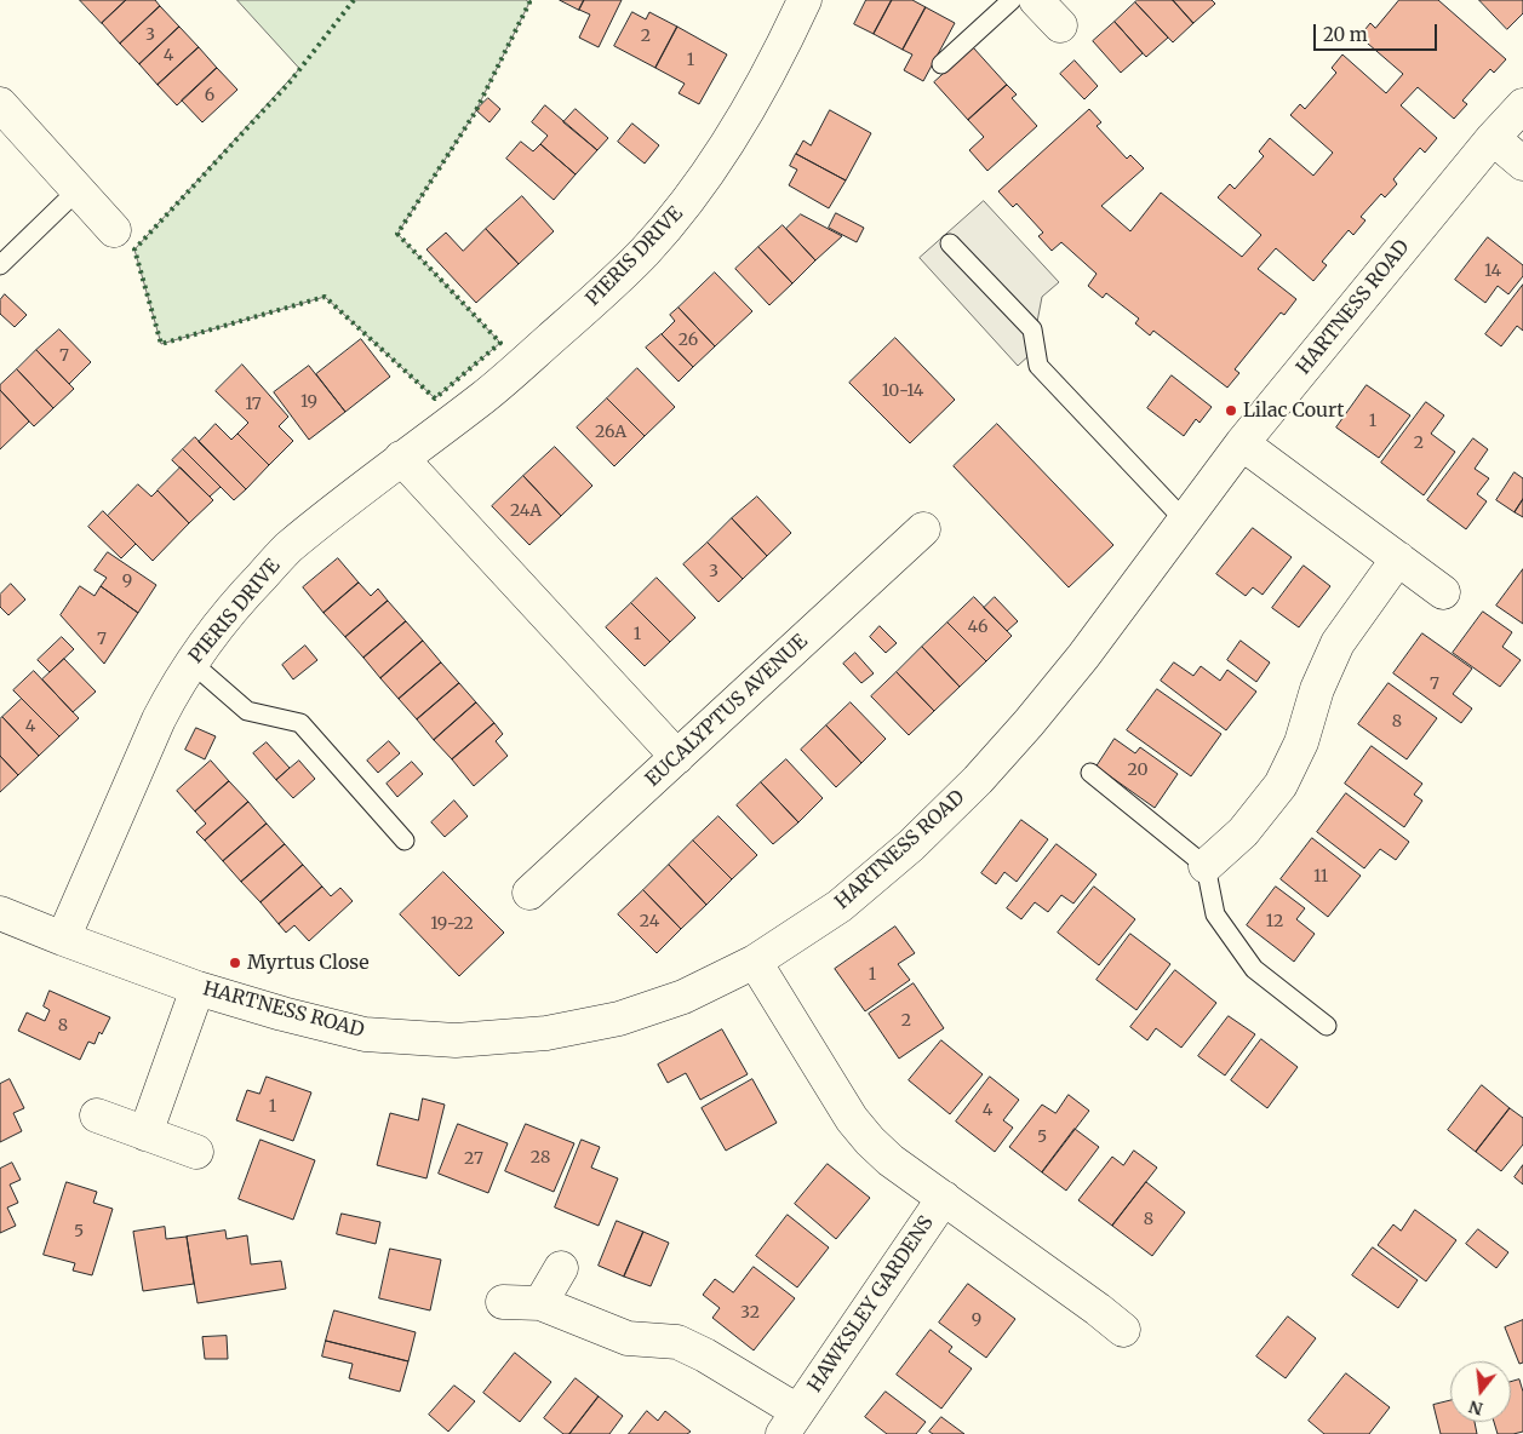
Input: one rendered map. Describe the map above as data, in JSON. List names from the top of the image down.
{
  "streets": {
    "street": [
      "PIERIS DRIVE",
      "HARTNESS ROAD",
      "EUCALYPTUS AVENUE",
      "HAWKSLEY GARDENS"
    ]
  },
  "crossings": [
    ["PIERIS DRIVE", "HARTNESS ROAD"],
    ["HARTNESS ROAD", "HAWKSLEY GARDENS"]
  ],
  "places": ["Lilac Court", "Myrtus Close"],
  "house_numbers": [
    "3",
    "2",
    "4",
    "1",
    "6",
    "14",
    "26",
    "7",
    "10-14",
    "19",
    "17",
    "1",
    "26A",
    "2",
    "24A",
    "3",
    "9",
    "46",
    "1",
    "7",
    "7",
    "8",
    "4",
    "20",
    "11",
    "24",
    "12",
    "19-22",
    "1",
    "2",
    "8",
    "1",
    "4",
    "5",
    "28",
    "27",
    "8",
    "5",
    "32",
    "9"
  ],
  "scale_bar": "20 m",
  "north": "bottom"
}
